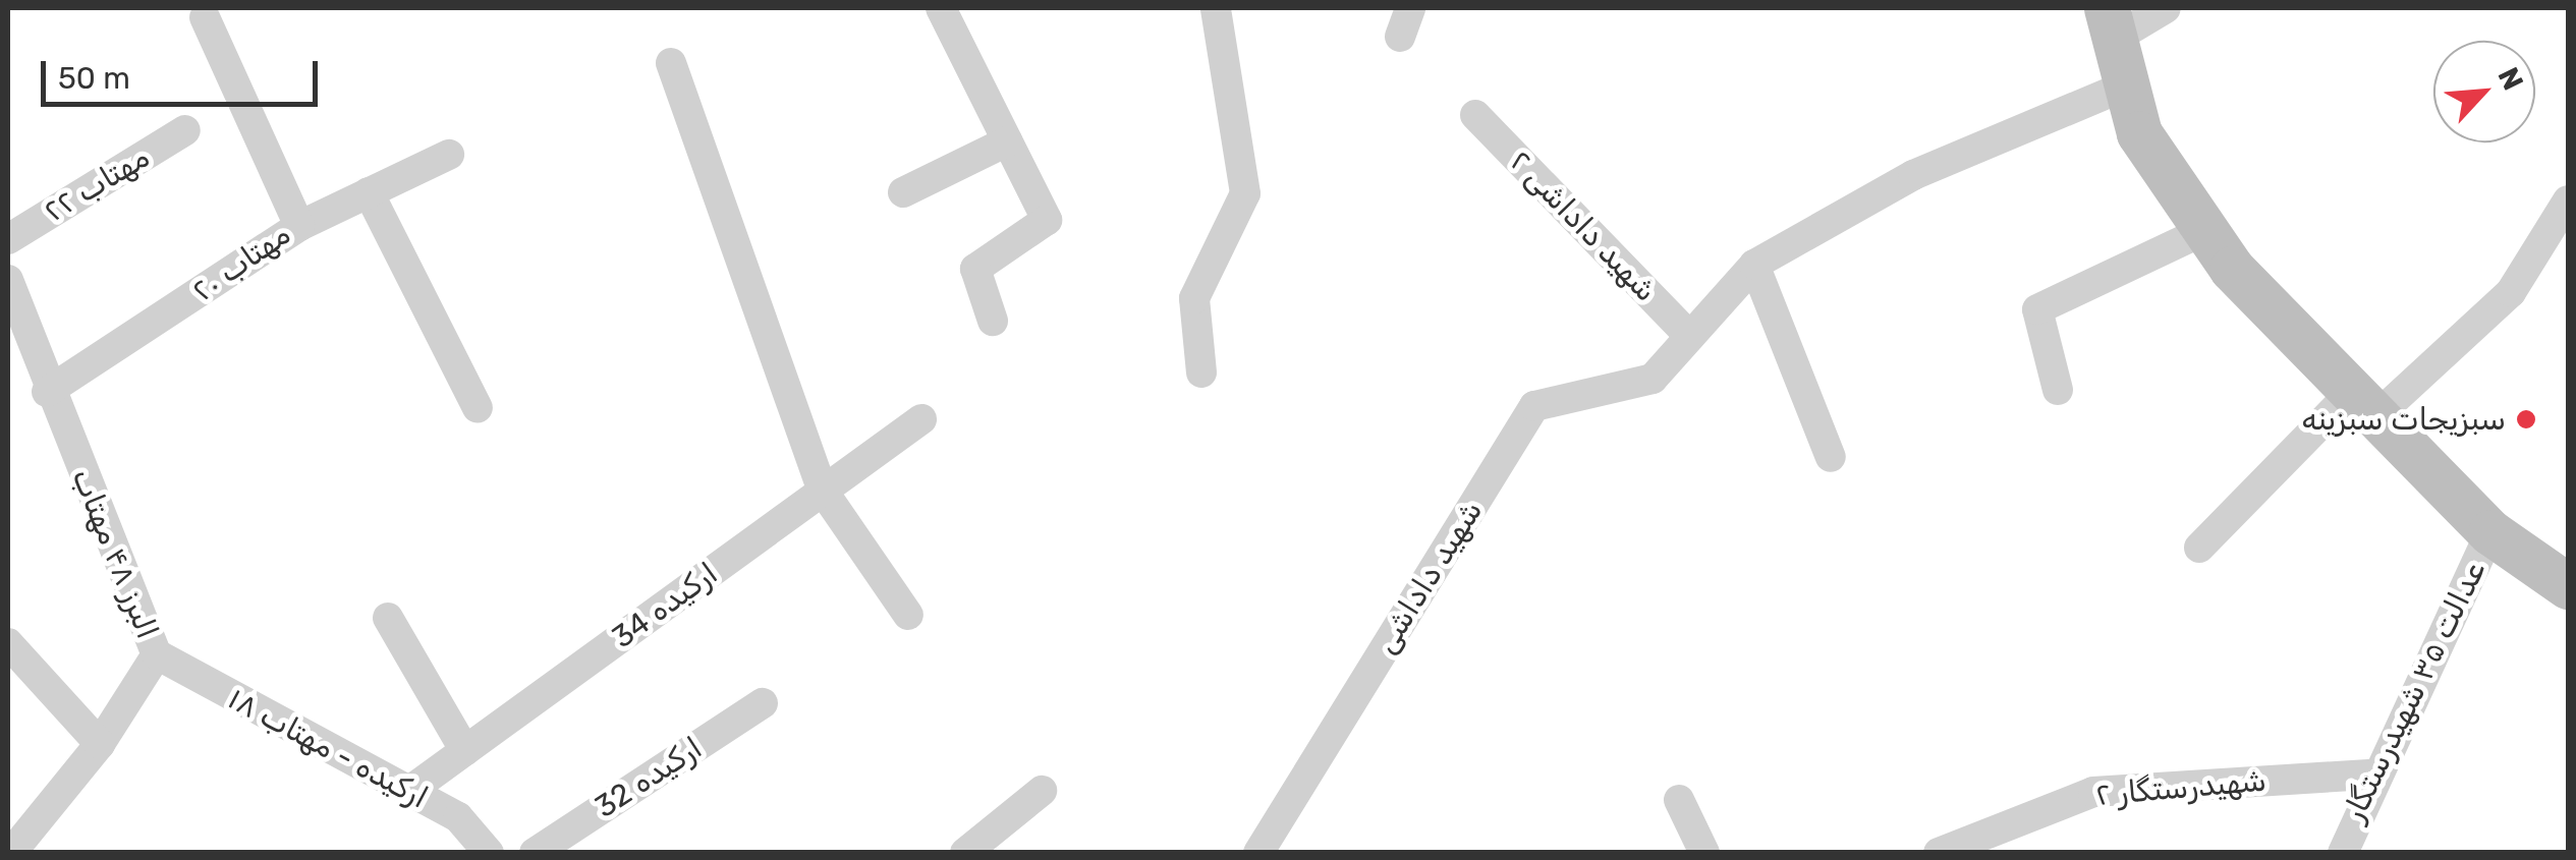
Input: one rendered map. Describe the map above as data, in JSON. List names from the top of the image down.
{
  "streets": {
    "street": [
      "مهتاب ۲۲",
      "شهید داداشی ۲",
      "مهتاب ۲۰",
      "البرز ۴۸ مهتاب",
      "شهید داداشی",
      "ارکیده 34",
      "عدالت ۳۵ شهیدرستگار",
      "ارکیده - مهتاب ۱۸",
      "ارکیده 32",
      "شهیدرستگار ۲"
    ]
  },
  "crossings": [
    ["شهید داداشی ۲", "شهید داداشی"],
    ["مهتاب ۲۰", "البرز ۴۸ مهتاب"],
    ["البرز ۴۸ مهتاب", "ارکیده - مهتاب ۱۸"],
    ["ارکیده 34", "ارکیده - مهتاب ۱۸"],
    ["عدالت ۳۵ شهیدرستگار", "شهیدرستگار ۲"]
  ],
  "places": ["سبزیجات سبزینه"],
  "scale_bar": "50 m",
  "north": "top right"
}
